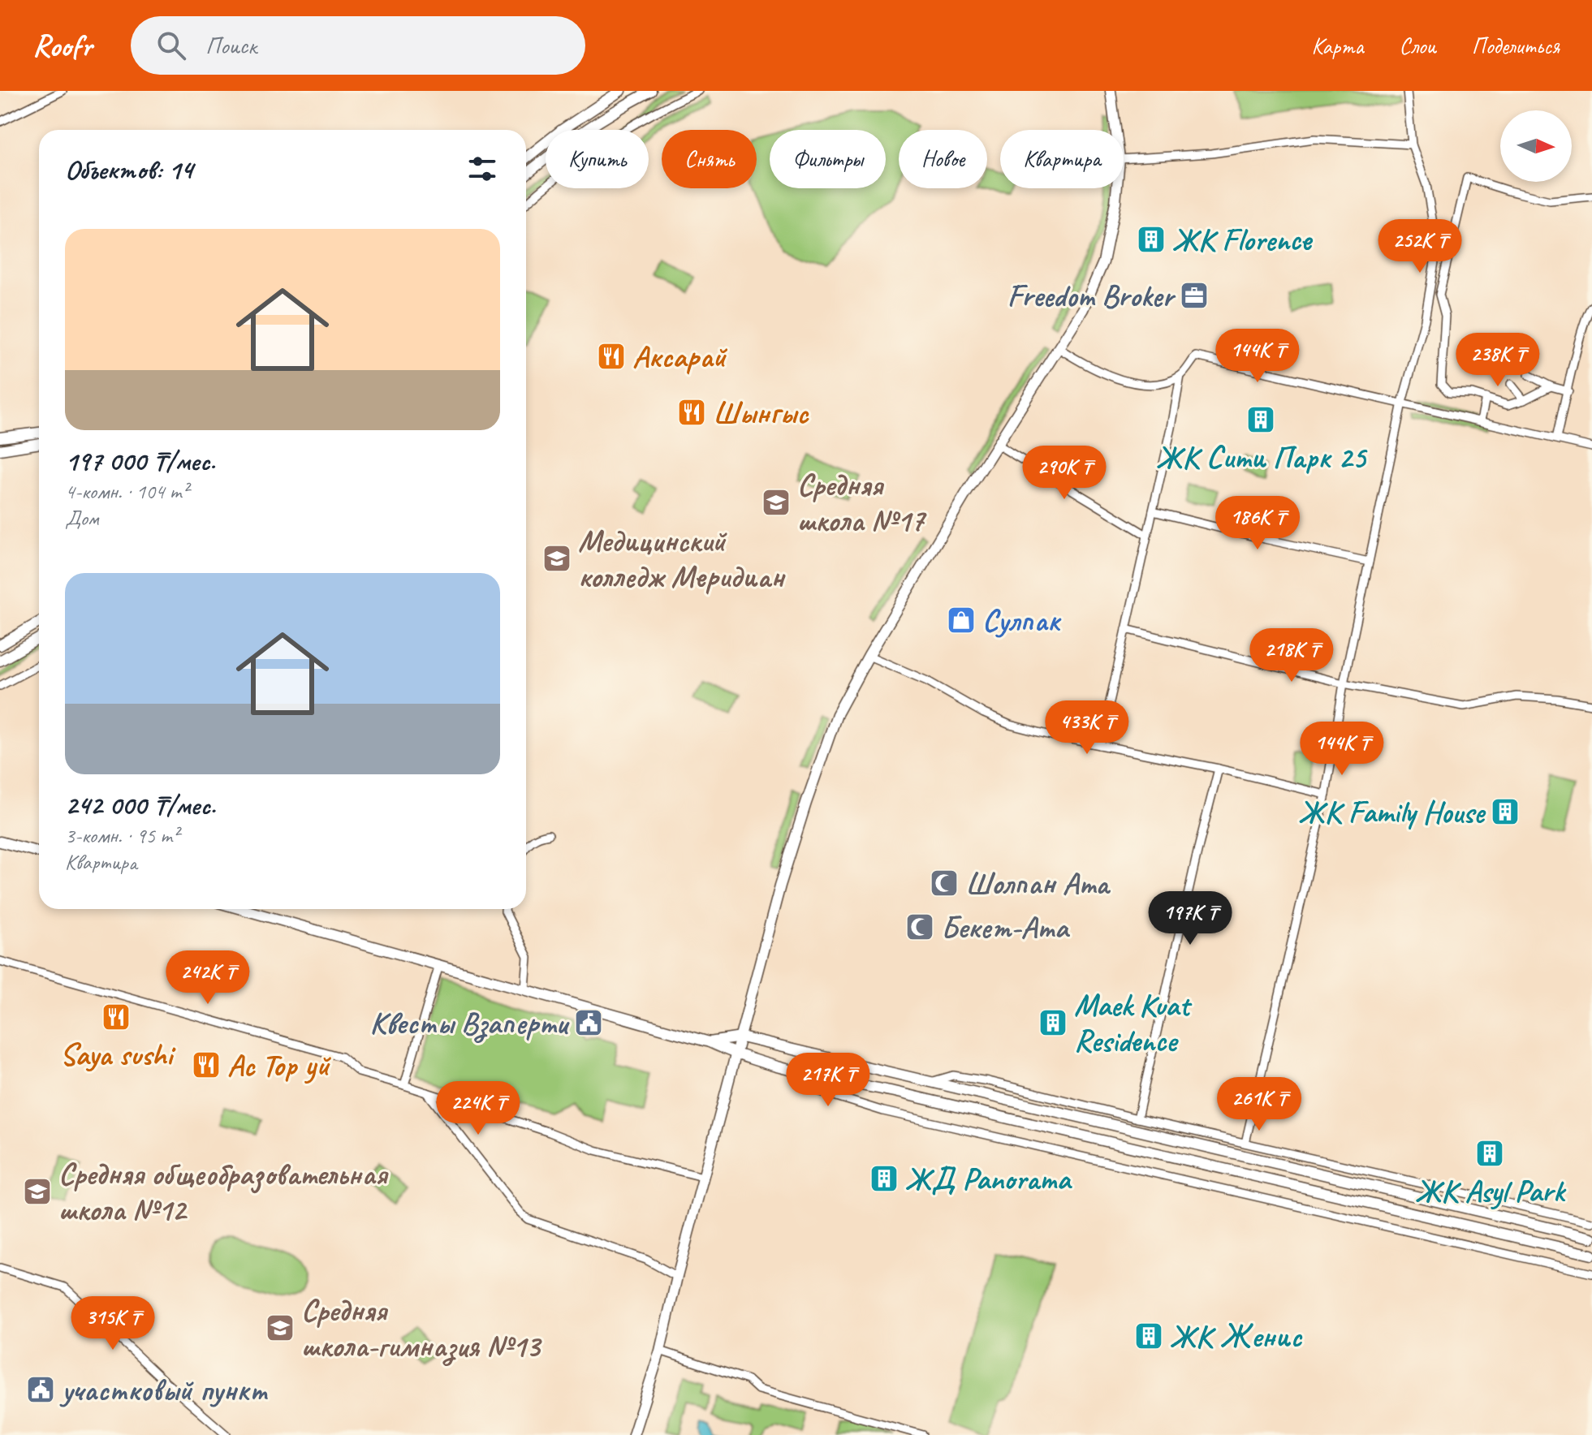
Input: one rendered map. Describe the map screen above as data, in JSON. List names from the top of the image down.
{
  "places": {
    "building": [
      "ЖК Florence",
      "ЖК Сити Парк 25",
      "ЖК Family House",
      "Maek Kuat Residence",
      "ЖК Asyl Park",
      "ЖД Panorama",
      "ЖК Женис"
    ],
    "office": ["Freedom Broker"],
    "restaurant": [
      "Аксарай",
      "Шынгыс",
      "Saya sushi",
      "Ас Тор уй"
    ],
    "school or university": [
      "Средняя школа №17",
      "Медицинский колледж Меридиан",
      "Средняя общеобразовательная школа №12",
      "Средняя школа-гимназия №13"
    ],
    "shop": ["Сулпак"],
    "mosque": ["Шолпан Ата", "Бекет-Ата"],
    "public building": ["Квесты Взаперти", "участковый пункт"]
  },
  "north": "right",
  "page": {
    "header": "Roofr",
    "search": "Поиск",
    "nav": ["Карта", "Слои", "Поделиться"],
    "chip": [
      "Купить",
      "Снять",
      "Фильтры",
      "Новое",
      "Квартира"
    ],
    "heading": "Объектов: 14",
    "list": [
      {
        "name": "197 000 ₸/мес.",
        "note": "4-комн. · 104 m² · Дом"
      },
      {
        "name": "242 000 ₸/мес.",
        "note": "3-комн. · 95 m² · Квартира"
      }
    ],
    "price": [
      "252K ₸",
      "144K ₸",
      "238K ₸",
      "290K ₸",
      "186K ₸",
      "218K ₸",
      "433K ₸",
      "144K ₸",
      "197K ₸",
      "242K ₸",
      "217K ₸",
      "261K ₸",
      "224K ₸",
      "315K ₸"
    ]
  }
}
